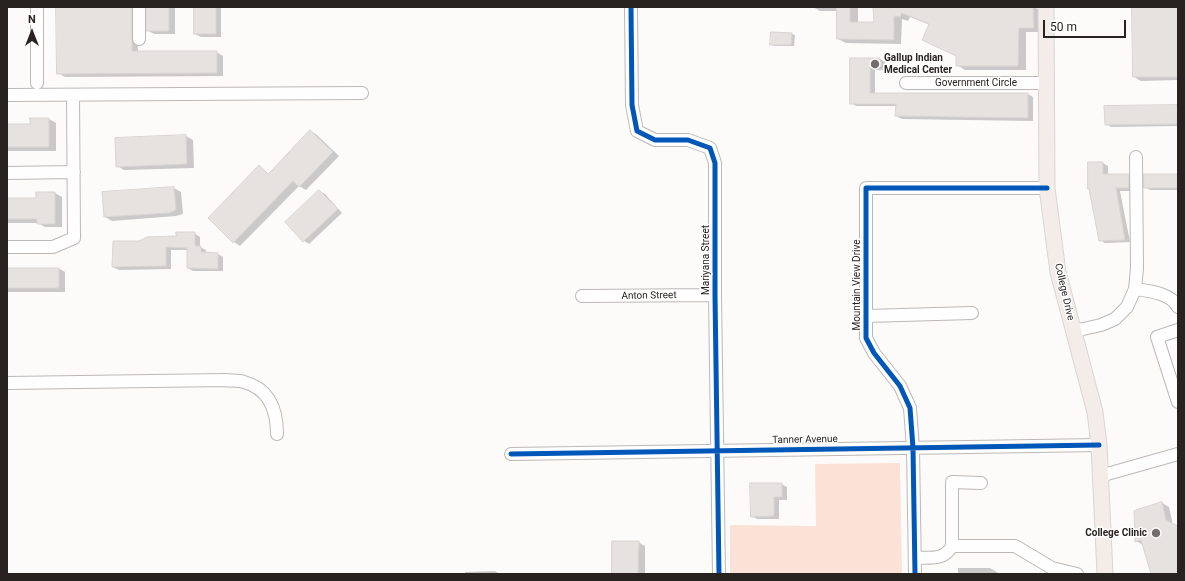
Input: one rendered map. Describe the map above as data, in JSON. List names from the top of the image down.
{
  "streets": {
    "main road": ["College Drive"],
    "street": [
      "Government Circle",
      "Mariyana Street",
      "Mountain View Drive",
      "Anton Street",
      "Tanner Avenue"
    ]
  },
  "crossings": [
    ["Government Circle", "College Drive"],
    ["Mariyana Street", "Anton Street"],
    ["Mariyana Street", "Tanner Avenue"],
    ["Mountain View Drive", "College Drive"],
    ["Mountain View Drive", "Tanner Avenue"],
    ["College Drive", "Tanner Avenue"]
  ],
  "places": ["Gallup Indian Medical Center", "College Clinic"],
  "scale_bar": "50 m",
  "north": "top"
}
